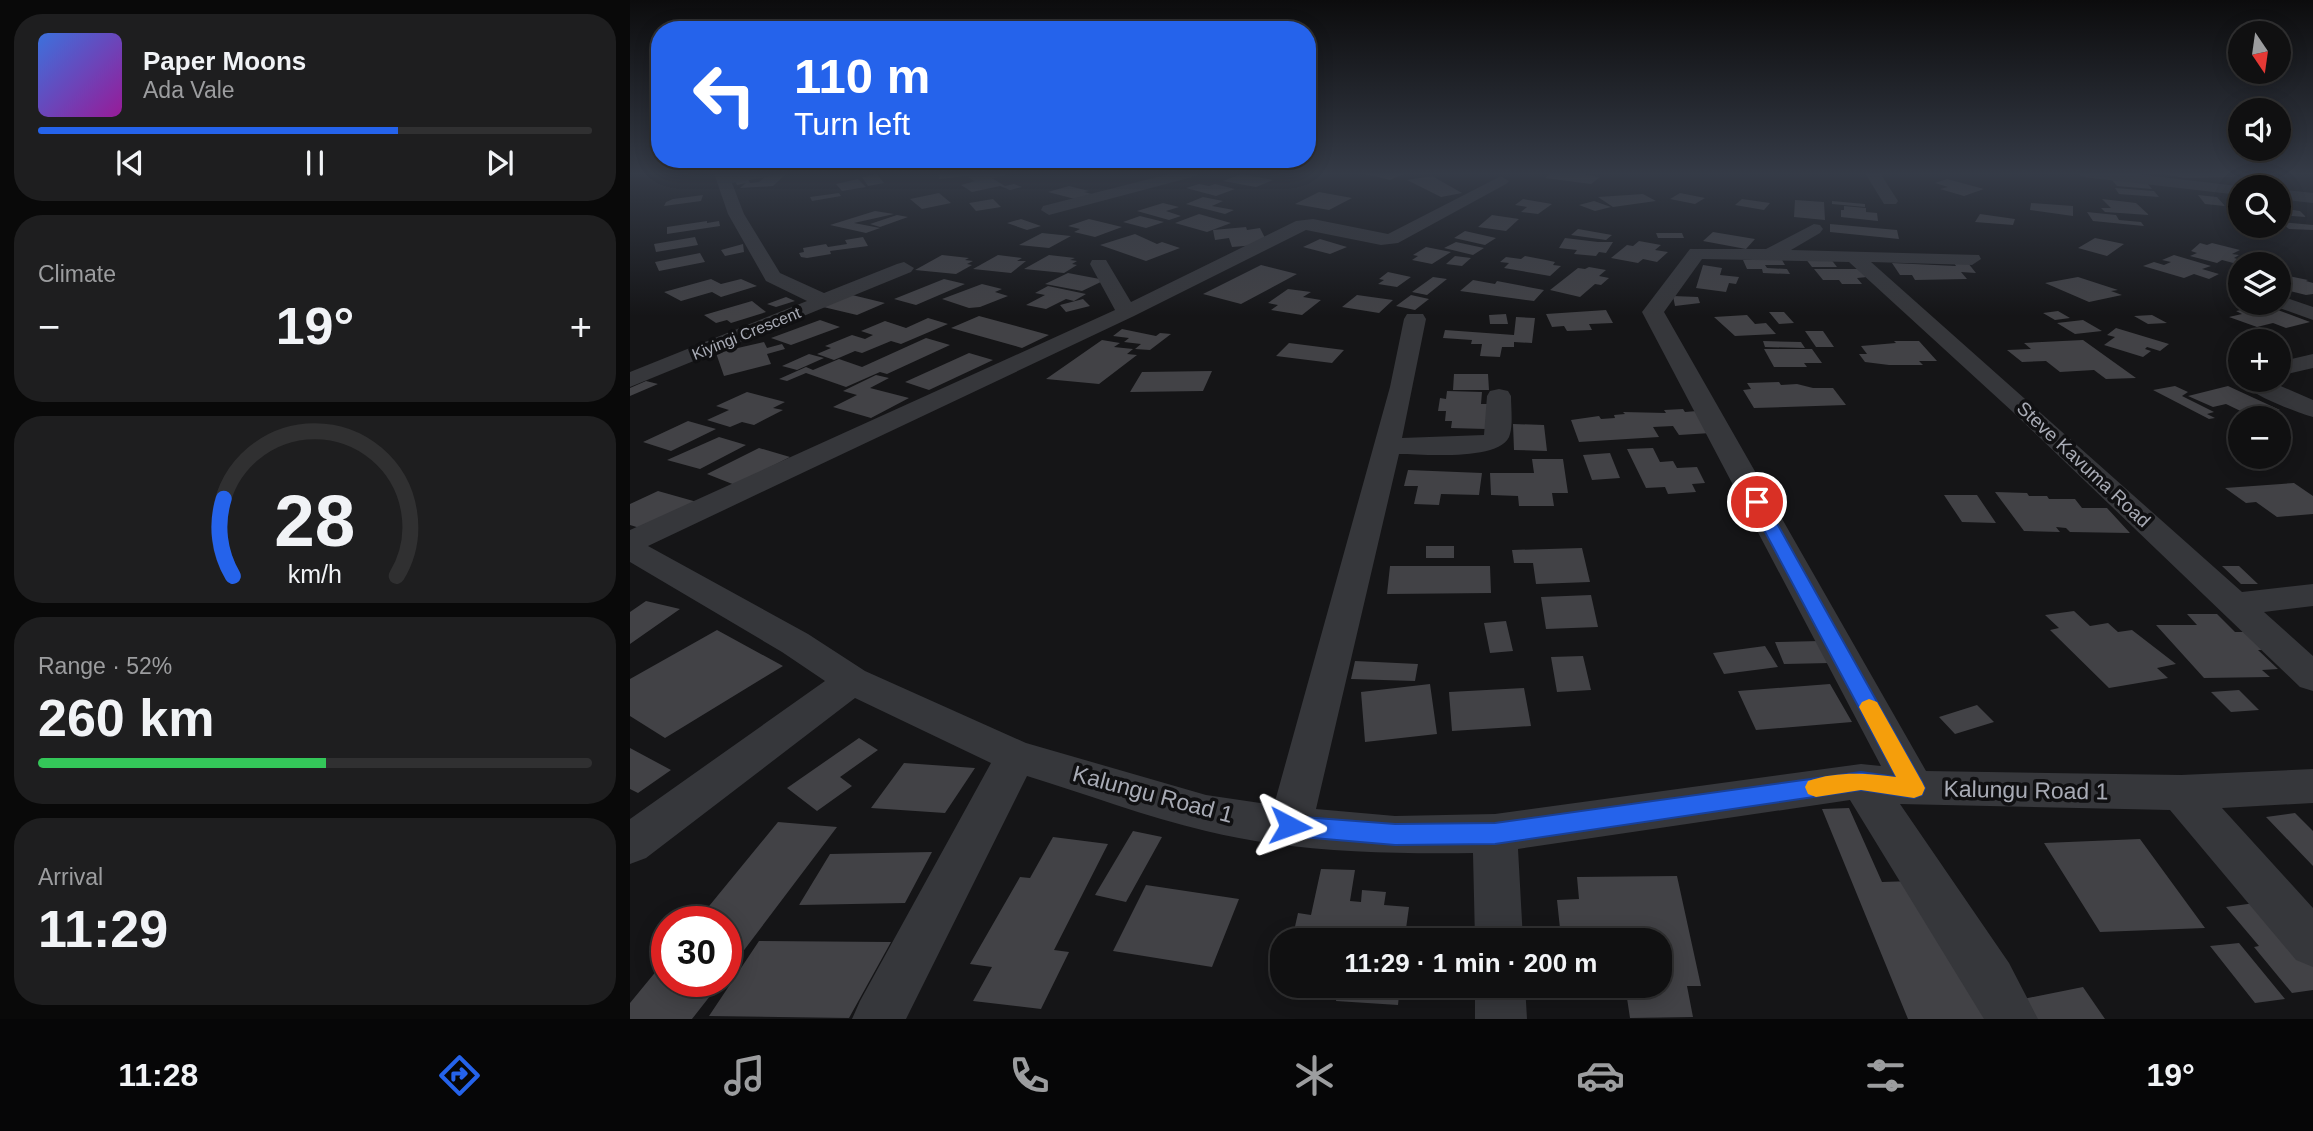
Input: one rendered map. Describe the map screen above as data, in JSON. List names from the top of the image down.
{
  "streets": {
    "street": ["Kiyingi Crescent", "Steve Kavuma Road", "Kalungu Road 1"]
  },
  "north": "bottom",
  "page": {
    "map_buttons": ["+", "−"],
    "turn": ["110 m", "Turn left"],
    "song": ["Paper Moons", "Ada Vale"],
    "tile": [
      "Climate",
      ["Range · 52%", "260 km"],
      ["Arrival", "11:29"]
    ],
    "heat": ["−", "19°", "+"],
    "limit": "30",
    "trip": "11:29 · 1 min · 200 m",
    "tabs": ["11:28", "19°"],
    "gauge": ["28", "km/h"]
  }
}
